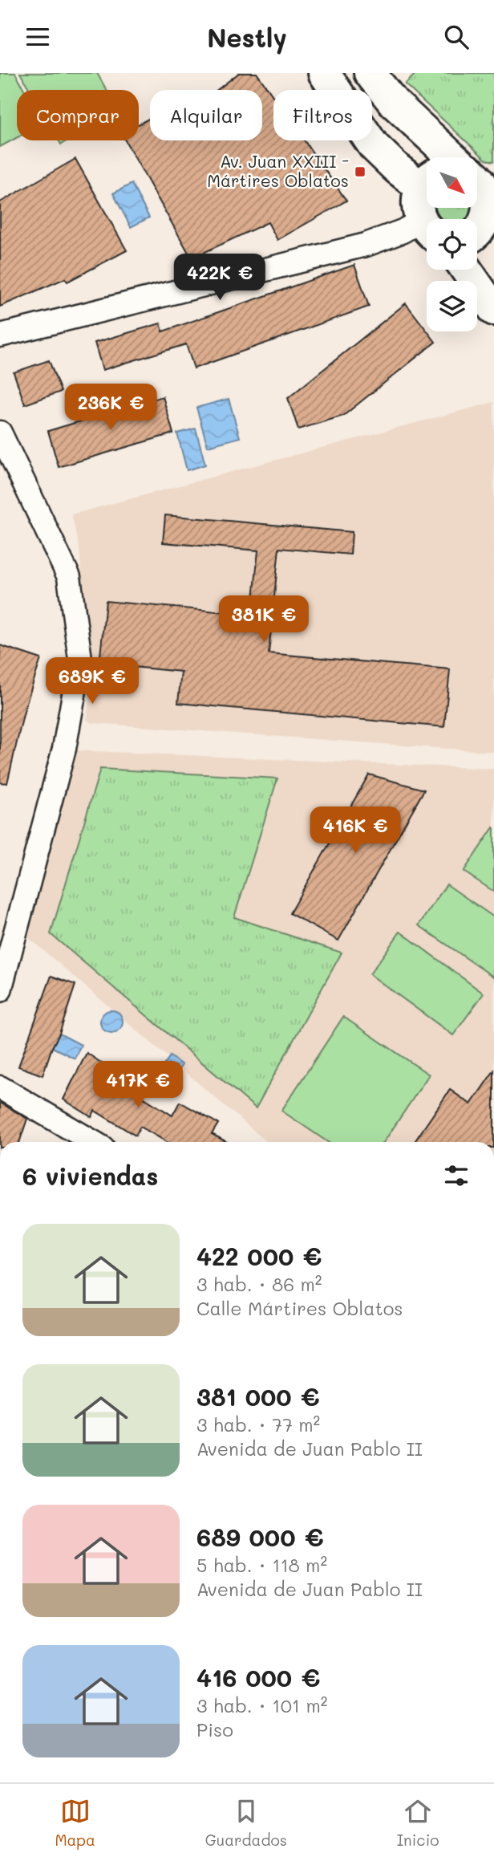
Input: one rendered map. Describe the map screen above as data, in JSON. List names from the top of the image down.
{
  "places": {
    "transit": ["Av. Juan XXIII - Mártires Oblatos"]
  },
  "north": "bottom right",
  "page": {
    "header": "Nestly",
    "chip": ["Comprar", "Alquilar", "Filtros"],
    "price": [
      "422K €",
      "236K €",
      "381K €",
      "689K €",
      "416K €",
      "417K €"
    ],
    "heading": "6 viviendas",
    "list": [
      {
        "name": "422 000 €",
        "note": "3 hab. · 86 m² · Calle Mártires Oblatos"
      },
      {
        "name": "381 000 €",
        "note": "3 hab. · 77 m² · Avenida de Juan Pablo II"
      },
      {
        "name": "689 000 €",
        "note": "5 hab. · 118 m² · Avenida de Juan Pablo II"
      },
      {
        "name": "416 000 €",
        "note": "3 hab. · 101 m² · Piso"
      }
    ],
    "tabs": ["Mapa", "Guardados", "Inicio"]
  }
}
